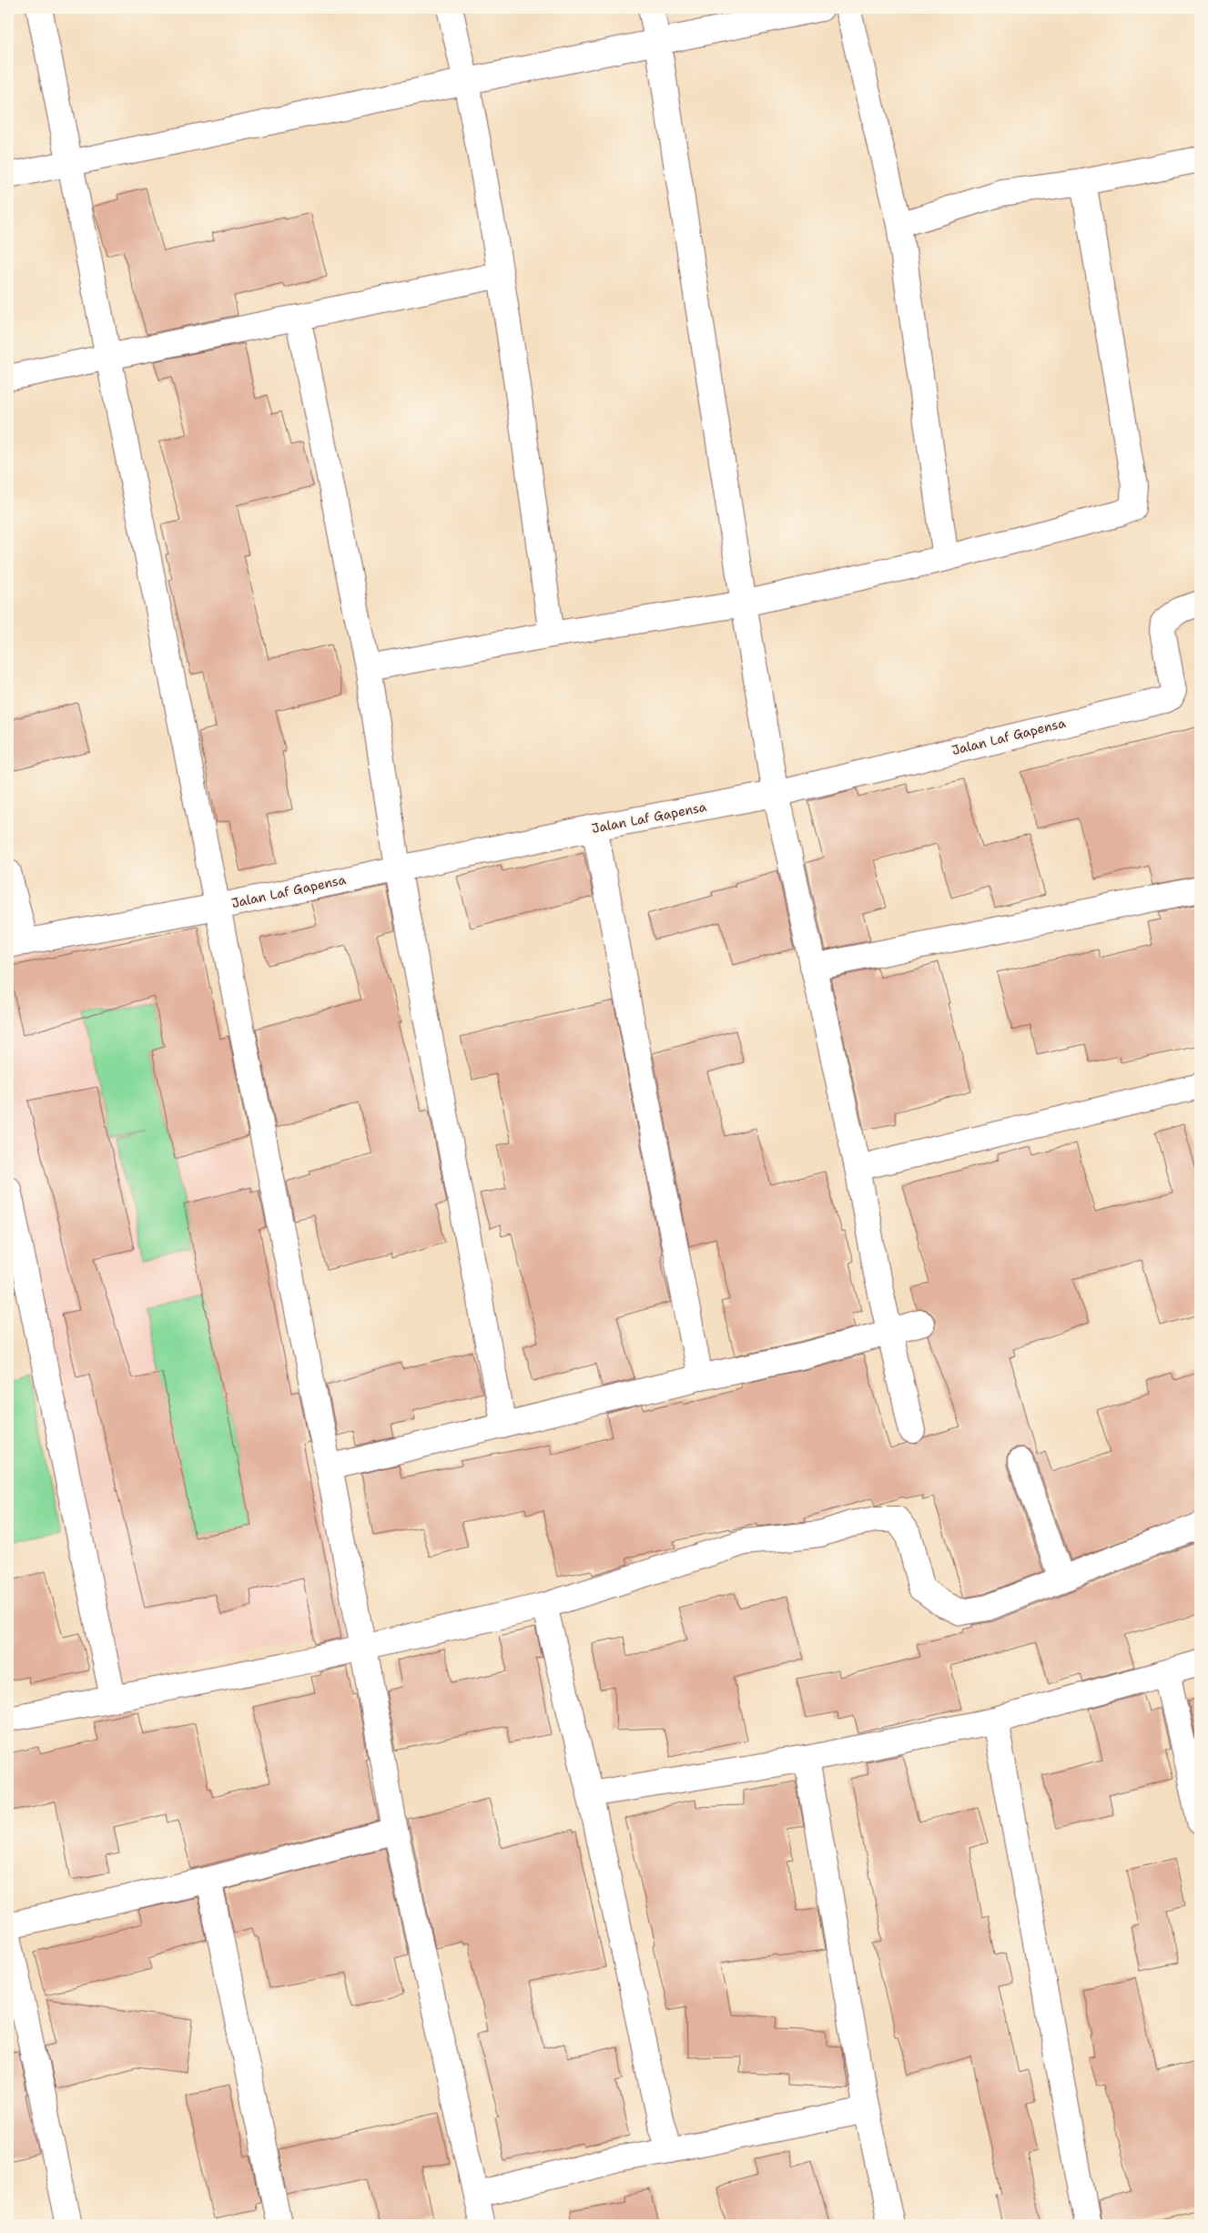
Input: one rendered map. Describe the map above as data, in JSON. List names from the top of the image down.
{
  "streets": {
    "street": ["Jalan Laf Gapensa"]
  }
}
